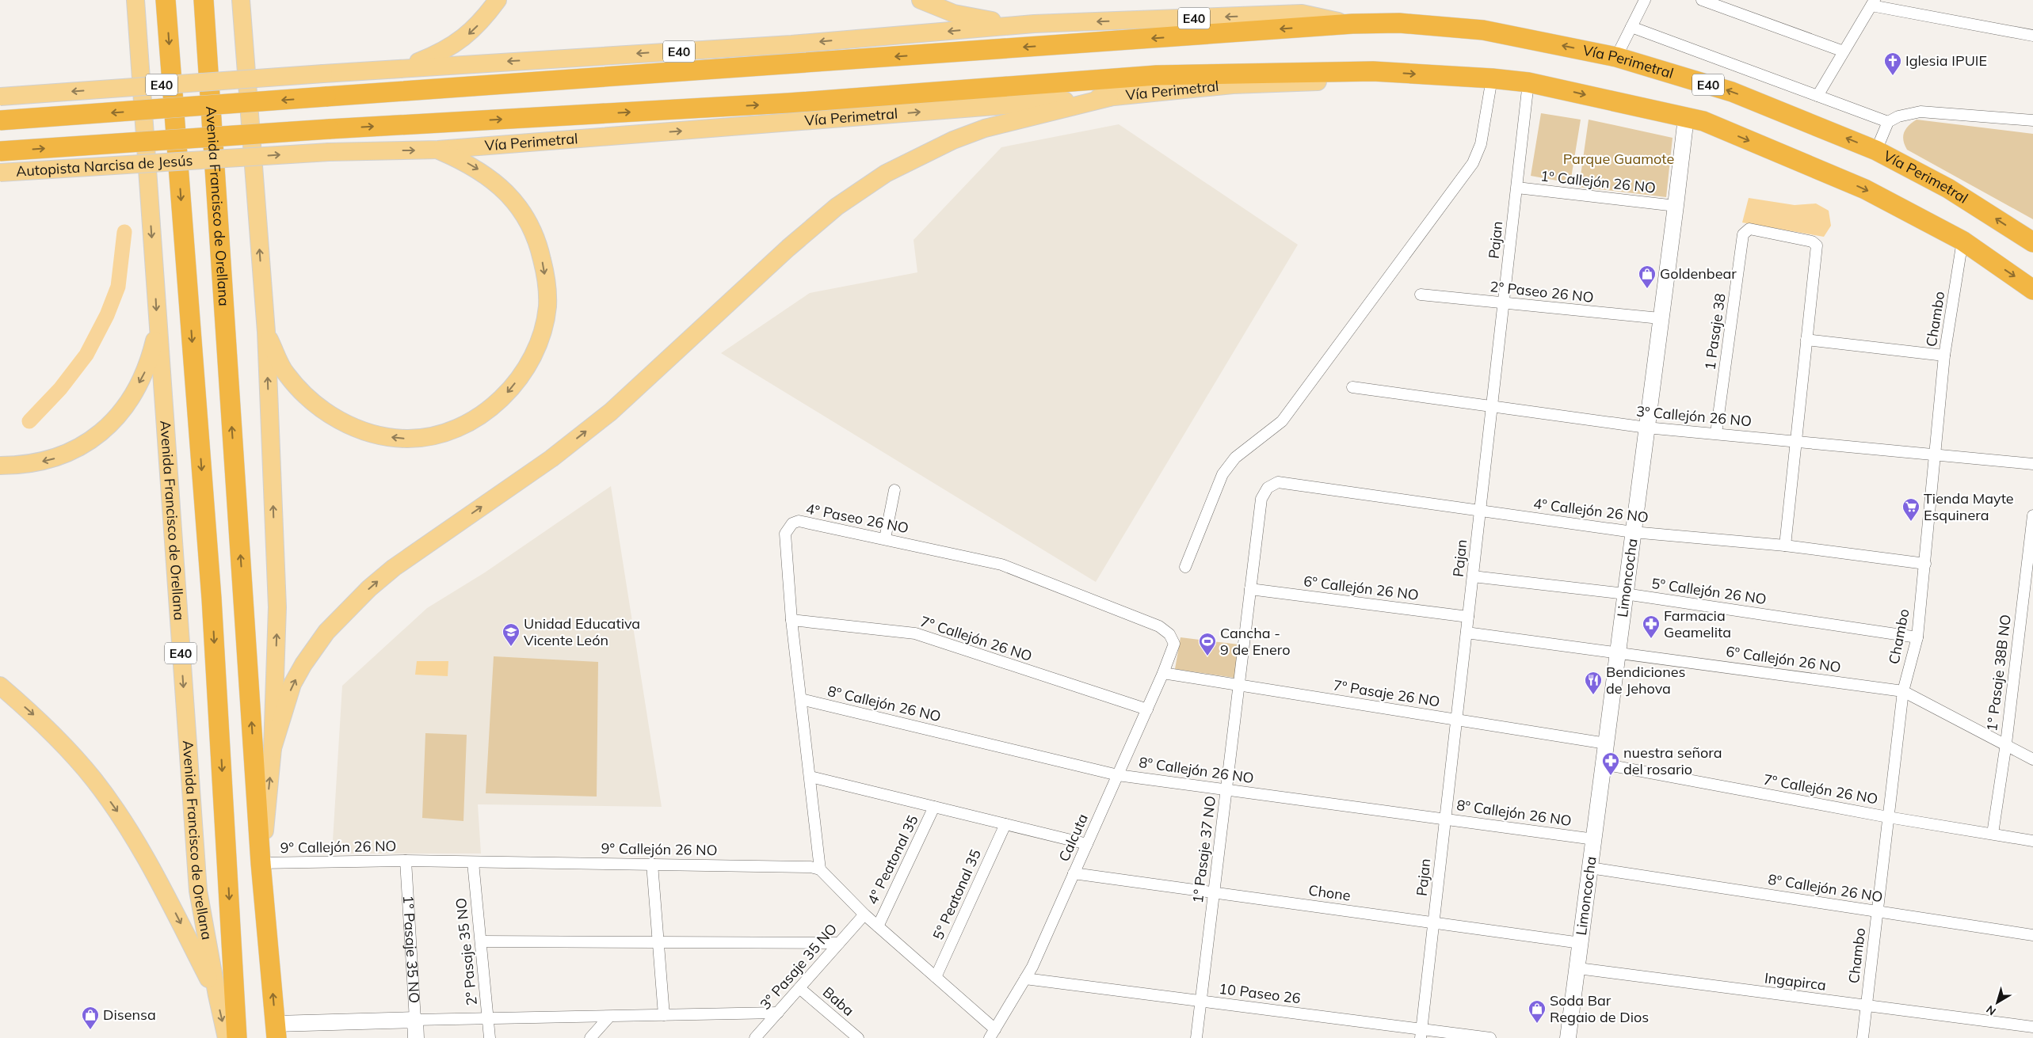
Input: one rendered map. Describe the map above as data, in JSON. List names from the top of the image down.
{
  "streets": {
    "highway": [
      "E40",
      "Vía Perimetral",
      "Autopista Narcisa de Jesús",
      "Avenida Francisco de Orellana"
    ],
    "street": [
      "1º Callejón 26 NO",
      "Pajan",
      "2° Paseo 26 NO",
      "Chambo",
      "1 Pasaje 38",
      "3º Callejón 26 NO",
      "4º Callejón 26 NO",
      "4° Paseo 26 NO",
      "Limoncocha",
      "6º Callejón 26 NO",
      "5º Callejón 26 NO",
      "7° Callejón 26 NO",
      "1° Pasaje 38B NO",
      "7º Pasaje 26 NO",
      "8º Callejón 26 NO",
      "7º Callejón 26 NO",
      "Calcuta",
      "9° Callejón 26 NO",
      "1° Pasaje 37 NO",
      "4° Peatonal 35",
      "Chone",
      "5° Peatonal 35",
      "1° Pasaje 35 NO",
      "2° Pasaje 35 NO",
      "3° Pasaje 35 NO",
      "Ingapirca",
      "10 Paseo 26",
      "Baba"
    ]
  },
  "crossings": [
    ["Vía Perimetral", "Autopista Narcisa de Jesús"],
    ["Vía Perimetral", "Pajan"],
    ["Vía Perimetral", "Chambo"],
    ["Vía Perimetral", "Limoncocha"],
    ["1º Callejón 26 NO", "Pajan"],
    ["1º Callejón 26 NO", "Limoncocha"],
    ["Avenida Francisco de Orellana", "9° Callejón 26 NO"],
    ["Pajan", "2° Paseo 26 NO"],
    ["Pajan", "3º Callejón 26 NO"],
    ["Pajan", "4º Callejón 26 NO"],
    ["Pajan", "6º Callejón 26 NO"],
    ["Pajan", "5º Callejón 26 NO"],
    ["Pajan", "7º Pasaje 26 NO"],
    ["Pajan", "8º Callejón 26 NO"],
    ["Pajan", "Chone"],
    ["Pajan", "10 Paseo 26"],
    ["2° Paseo 26 NO", "Limoncocha"],
    ["Chambo", "3º Callejón 26 NO"],
    ["Chambo", "4º Callejón 26 NO"],
    ["Chambo", "6º Callejón 26 NO"],
    ["Chambo", "5º Callejón 26 NO"],
    ["Chambo", "8º Callejón 26 NO"],
    ["Chambo", "7º Callejón 26 NO"],
    ["Chambo", "Ingapirca"],
    ["1 Pasaje 38", "3º Callejón 26 NO"],
    ["3º Callejón 26 NO", "Limoncocha"],
    ["4º Callejón 26 NO", "Limoncocha"],
    ["4º Callejón 26 NO", "1° Pasaje 37 NO"],
    ["4° Paseo 26 NO", "7° Callejón 26 NO"],
    ["4° Paseo 26 NO", "8º Callejón 26 NO"],
    ["4° Paseo 26 NO", "Calcuta"],
    ["4° Paseo 26 NO", "9° Callejón 26 NO"],
    ["Limoncocha", "6º Callejón 26 NO"],
    ["Limoncocha", "5º Callejón 26 NO"],
    ["Limoncocha", "7º Pasaje 26 NO"],
    ["Limoncocha", "8º Callejón 26 NO"],
    ["Limoncocha", "7º Callejón 26 NO"],
    ["Limoncocha", "Chone"],
    ["Limoncocha", "Ingapirca"],
    ["6º Callejón 26 NO", "1° Pasaje 38B NO"],
    ["6º Callejón 26 NO", "1° Pasaje 37 NO"],
    ["7° Callejón 26 NO", "Calcuta"],
    ["1° Pasaje 38B NO", "7º Callejón 26 NO"],
    ["7º Pasaje 26 NO", "Calcuta"],
    ["7º Pasaje 26 NO", "1° Pasaje 37 NO"],
    ["8º Callejón 26 NO", "Calcuta"],
    ["8º Callejón 26 NO", "1° Pasaje 37 NO"],
    ["Calcuta", "Chone"],
    ["Calcuta", "10 Paseo 26"],
    ["9° Callejón 26 NO", "1° Pasaje 35 NO"],
    ["9° Callejón 26 NO", "2° Pasaje 35 NO"],
    ["1° Pasaje 37 NO", "Chone"],
    ["1° Pasaje 37 NO", "10 Paseo 26"],
    ["3° Pasaje 35 NO", "Baba"]
  ],
  "one_way": ["Autopista Narcisa de Jesús"],
  "parks": ["Parque Guamote"],
  "places": {
    "church": ["Iglesia IPUIE"],
    "shop": ["Goldenbear", "Soda Bar Regaio de Dios", "Disensa"],
    "supermarket": ["Tienda Mayte Esquinera"],
    "pharmacy": ["Farmacia Geamelita", "nuestra señora del rosario"],
    "school or university": ["Unidad Educativa Vicente León"],
    "sports": ["Cancha - 9 de Enero"],
    "restaurant": ["Bendiciones de Jehova"]
  },
  "north": "bottom left"
}
